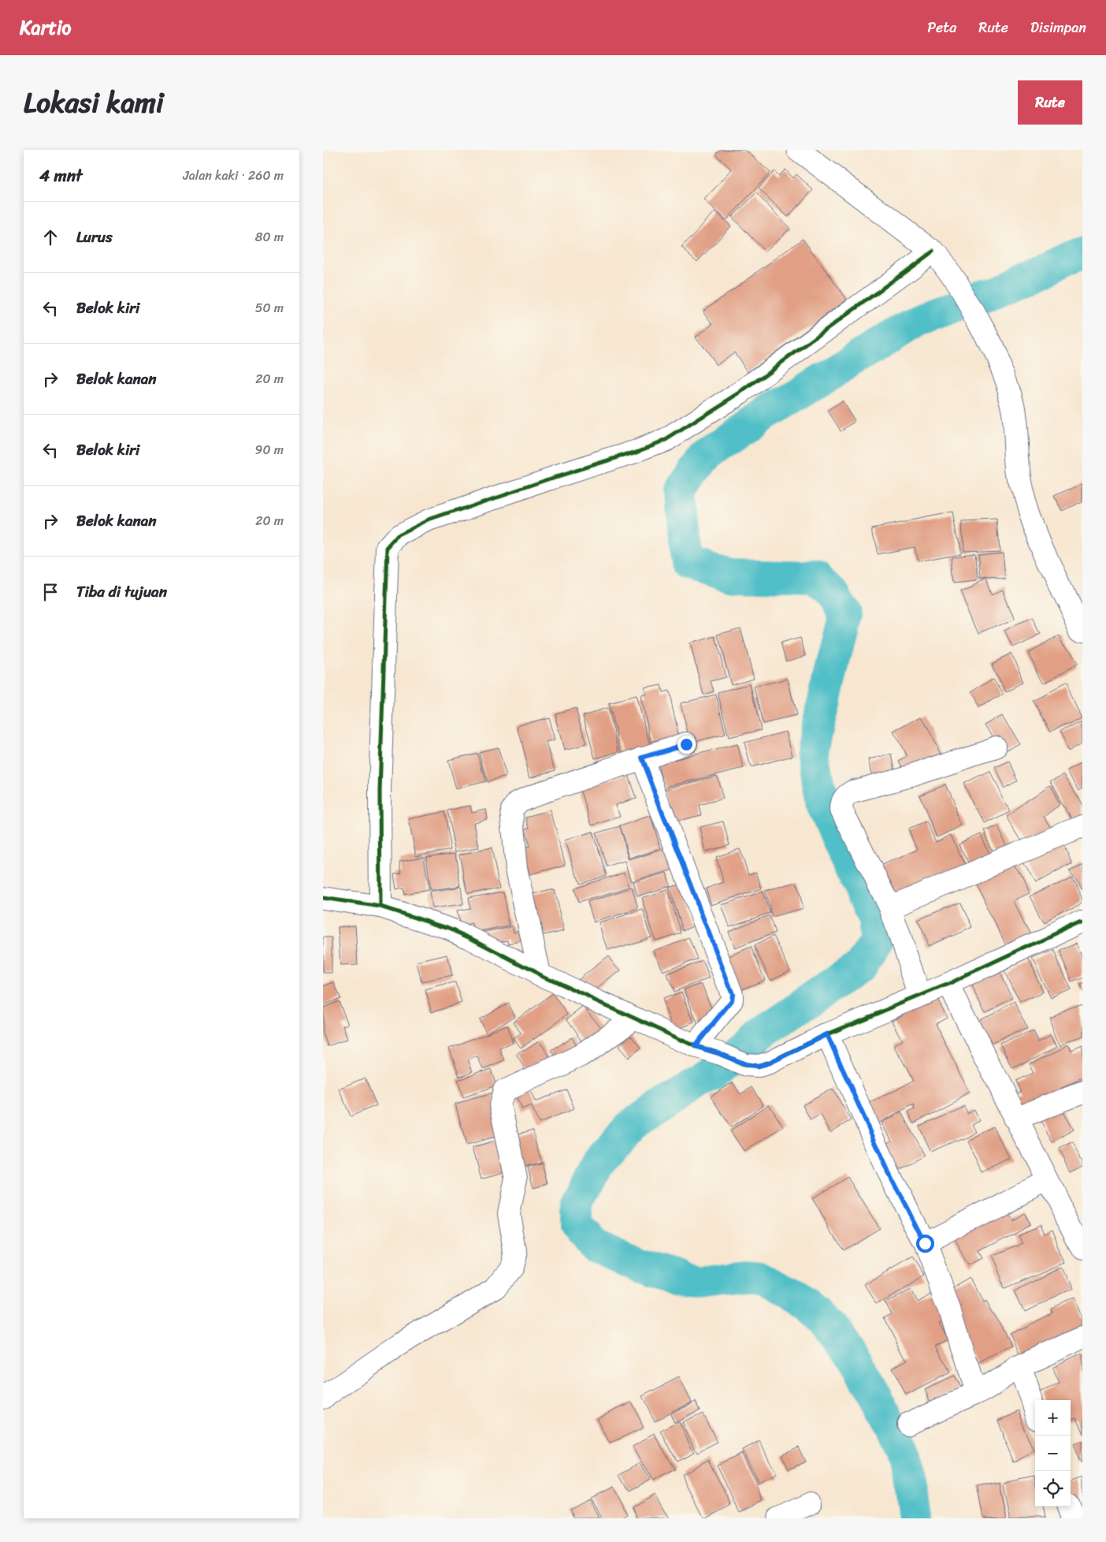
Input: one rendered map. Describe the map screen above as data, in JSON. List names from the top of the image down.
{
  "page": {
    "header": "Kartio",
    "nav": ["Peta", "Rute", "Disimpan"],
    "title": "Lokasi kami",
    "buttons": "Rute",
    "heading": ["4 mnt", "Jalan kaki · 260 m"],
    "list": [
      ["Lurus", "80 m"],
      ["Belok kiri", "50 m"],
      ["Belok kanan", "20 m"],
      ["Belok kiri", "90 m"],
      ["Belok kanan", "20 m"],
      "Tiba di tujuan"
    ],
    "map_buttons": ["+", "−"]
  }
}
